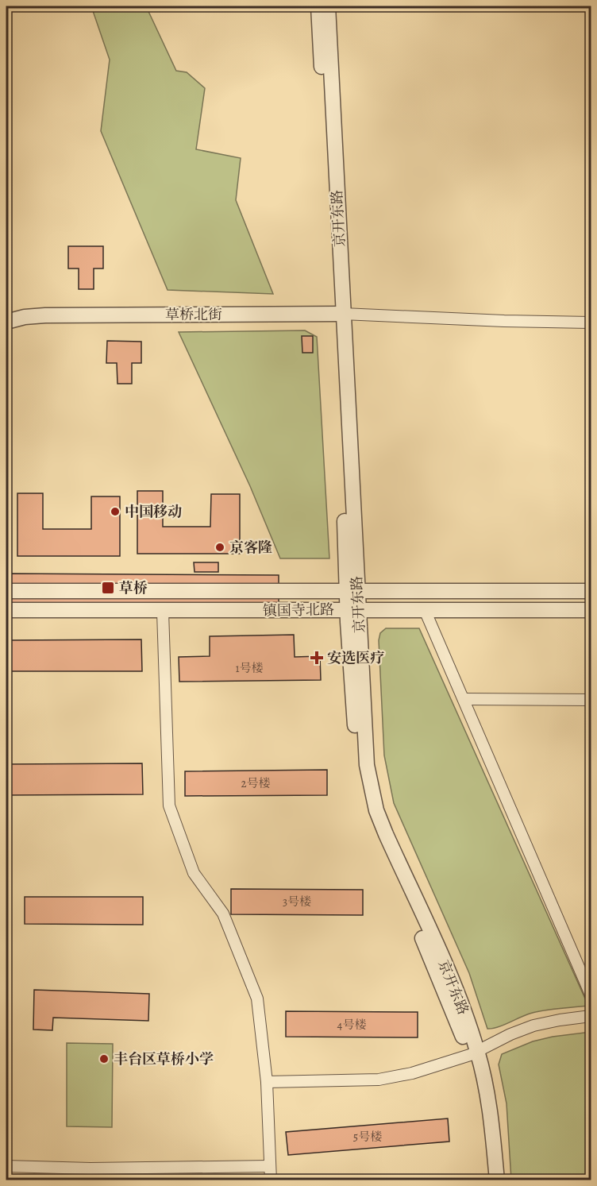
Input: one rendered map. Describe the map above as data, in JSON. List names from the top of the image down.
{
  "streets": {
    "street": ["京开东路", "草桥北街", "镇国寺北路"]
  },
  "crossings": [
    ["京开东路", "草桥北街"],
    ["京开东路", "镇国寺北路"]
  ],
  "places": {
    "other": ["中国移动", "京客隆", "丰台区草桥小学"],
    "transit": ["草桥"],
    "health": ["安选医疗"]
  },
  "house_numbers": [
    "1号楼",
    "2号楼",
    "3号楼",
    "4号楼",
    "5号楼"
  ]
}
